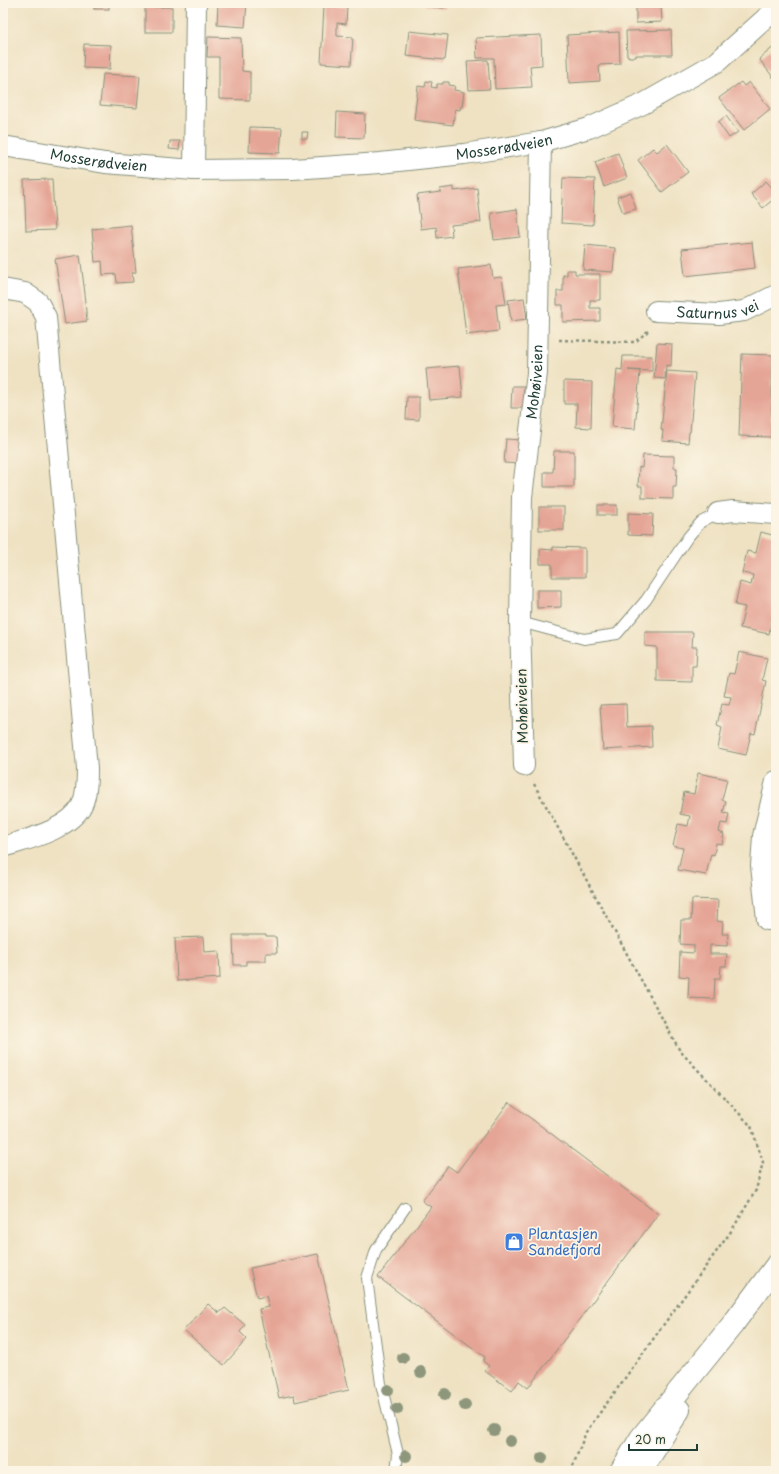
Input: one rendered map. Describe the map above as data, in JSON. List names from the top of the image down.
{
  "streets": {
    "street": ["Mosserødveien", "Saturnus vei", "Mohøiveien"]
  },
  "crossings": [
    ["Mosserødveien", "Mohøiveien"]
  ],
  "places": {
    "shop": ["Plantasjen Sandefjord"]
  },
  "scale_bar": "20 m"
}
